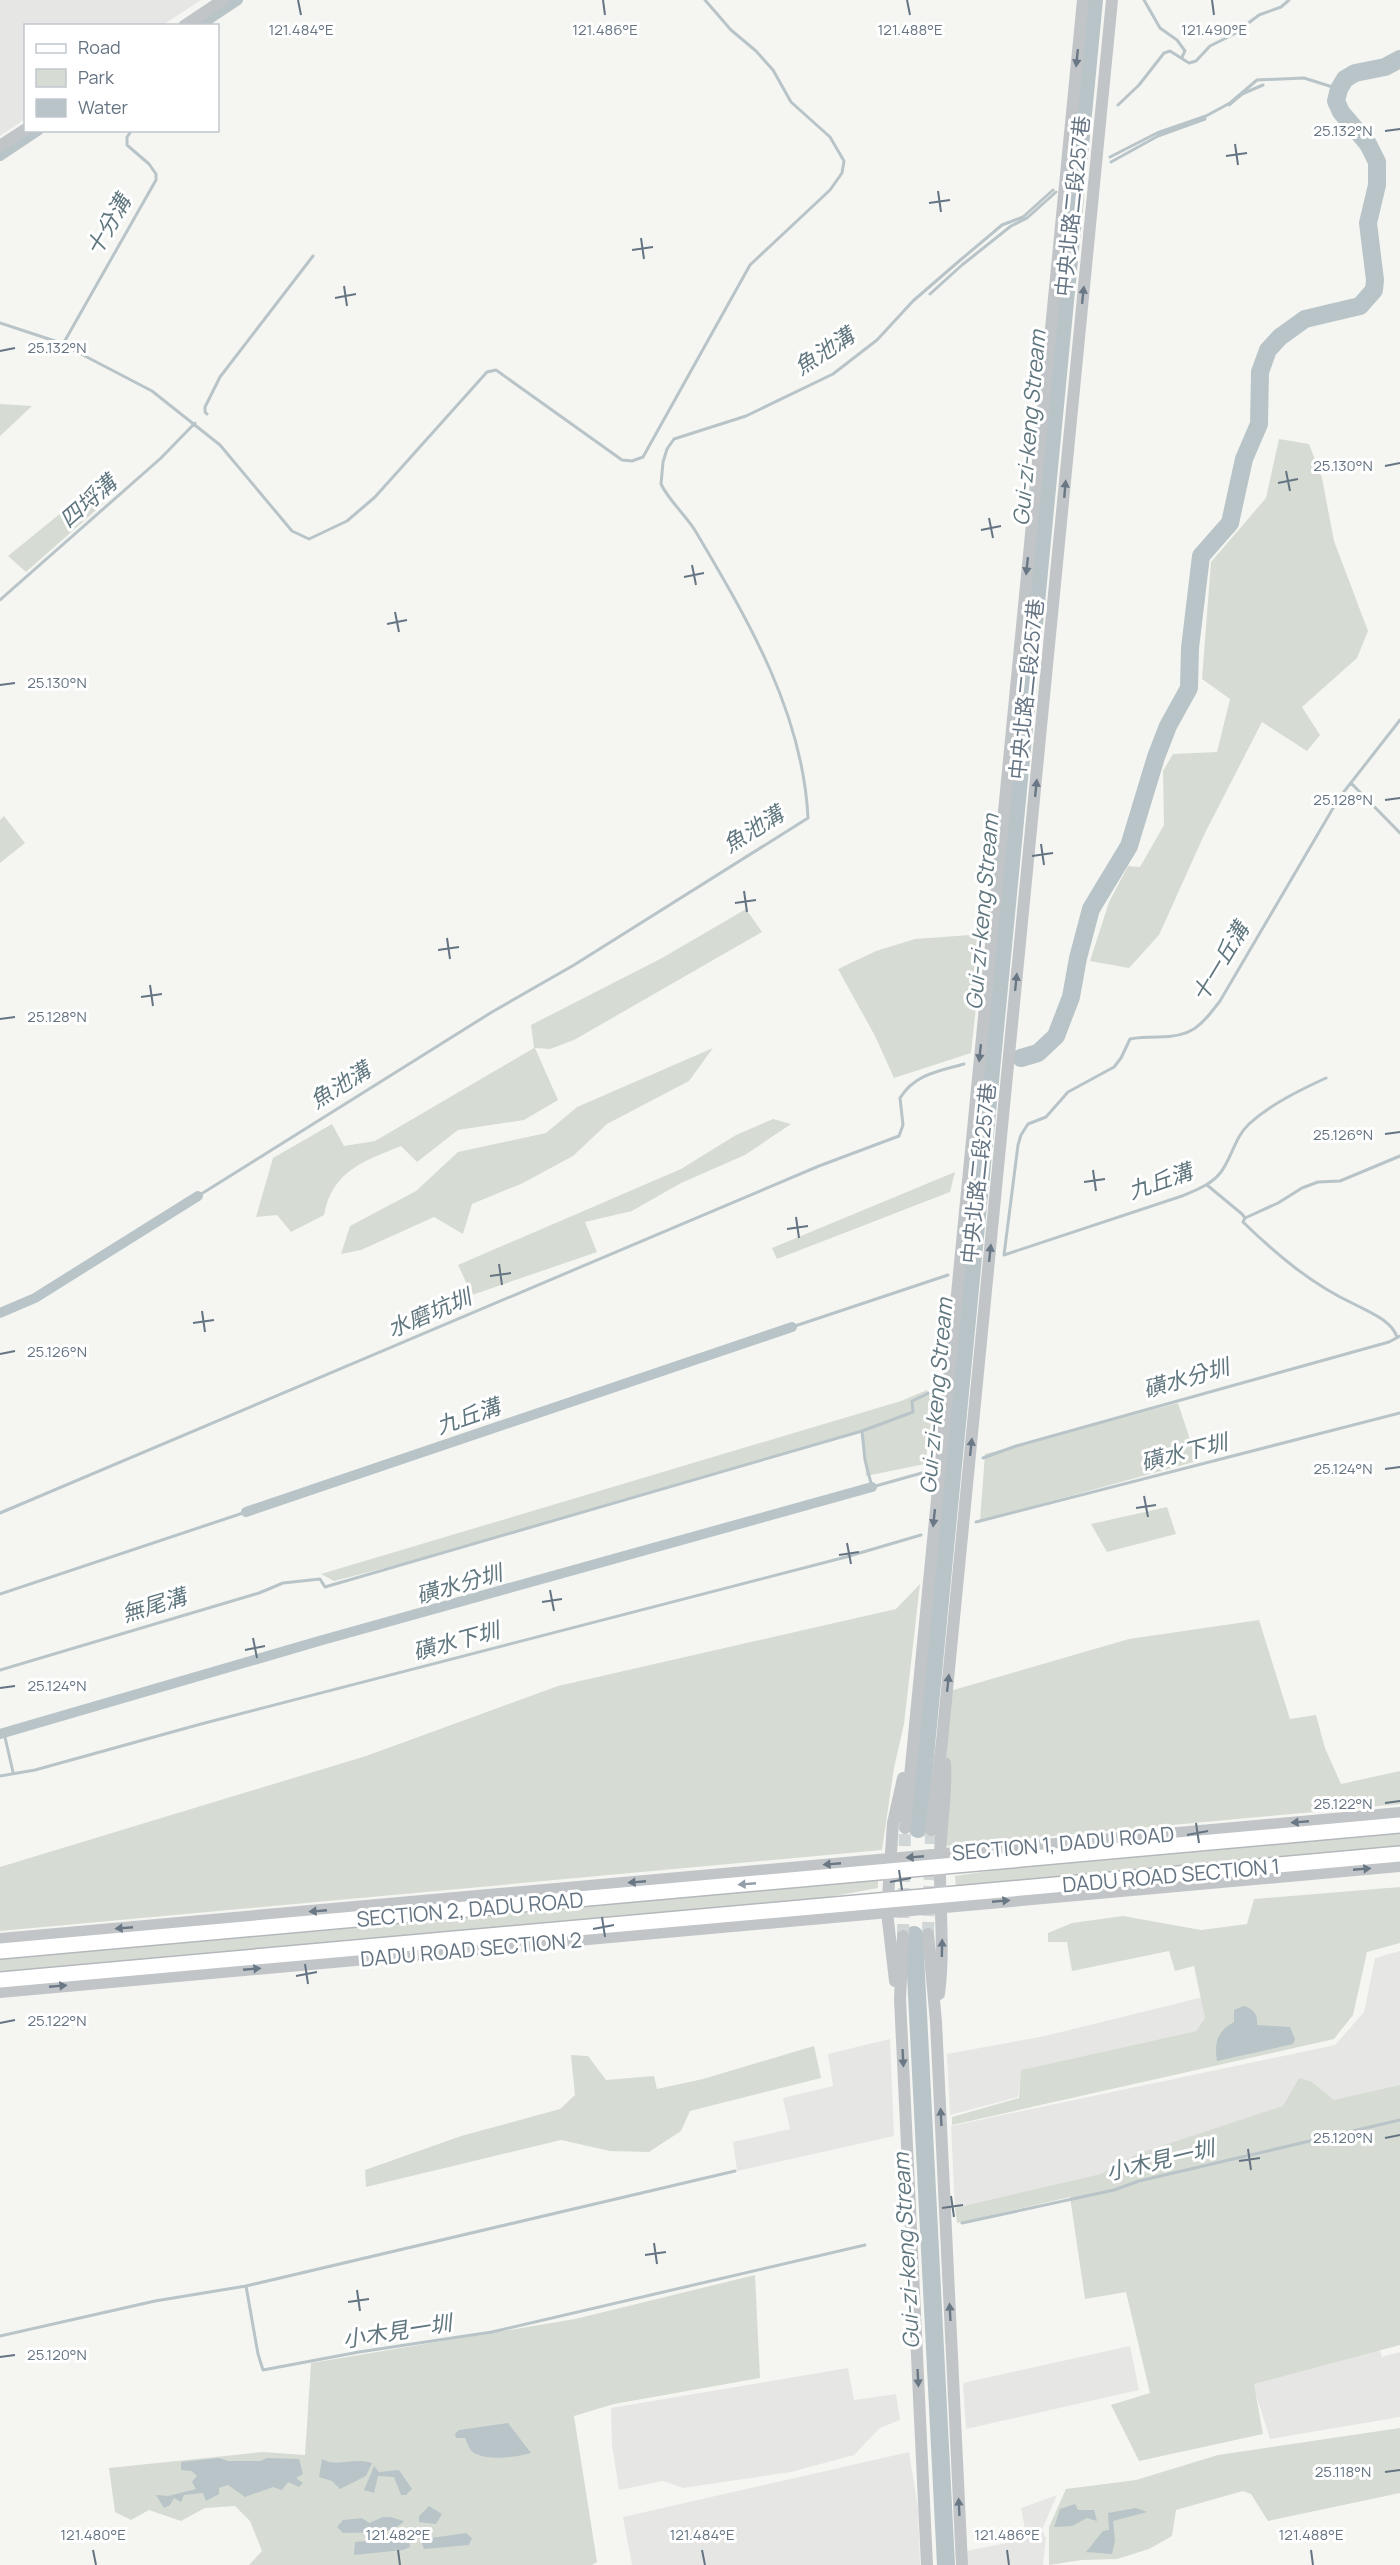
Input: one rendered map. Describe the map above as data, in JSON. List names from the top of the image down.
{
  "streets": {
    "main road": [
      "SECTION 1, DADU ROAD",
      "DADU ROAD SECTION 1",
      "SECTION 2, DADU ROAD",
      "DADU ROAD SECTION 2"
    ],
    "street": ["中央北路二段257巷"]
  },
  "crossings": [
    ["中央北路二段257巷", "SECTION 1, DADU ROAD"],
    ["中央北路二段257巷", "DADU ROAD SECTION 1"],
    ["中央北路二段257巷", "SECTION 2, DADU ROAD"],
    ["中央北路二段257巷", "DADU ROAD SECTION 2"],
    ["SECTION 1, DADU ROAD", "SECTION 2, DADU ROAD"]
  ],
  "one_way": ["SECTION 1, DADU ROAD", "SECTION 2, DADU ROAD"],
  "water": [
    "十分溝",
    "魚池溝",
    "Gui-zi-keng Stream",
    "四埒溝",
    "十一丘溝",
    "九丘溝",
    "水磨坑圳",
    "磺水分圳",
    "磺水下圳",
    "無尾溝",
    "小木見一圳"
  ],
  "legend": ["Road", "Park", "Water"],
  "coordinates": [
    "121.484°E",
    "121.486°E",
    "121.488°E",
    "121.490°E",
    "25.132°N",
    "25.130°N",
    "25.128°N",
    "25.126°N",
    "25.124°N",
    "25.122°N",
    "25.120°N",
    "25.118°N",
    "121.480°E",
    "121.482°E"
  ]
}
